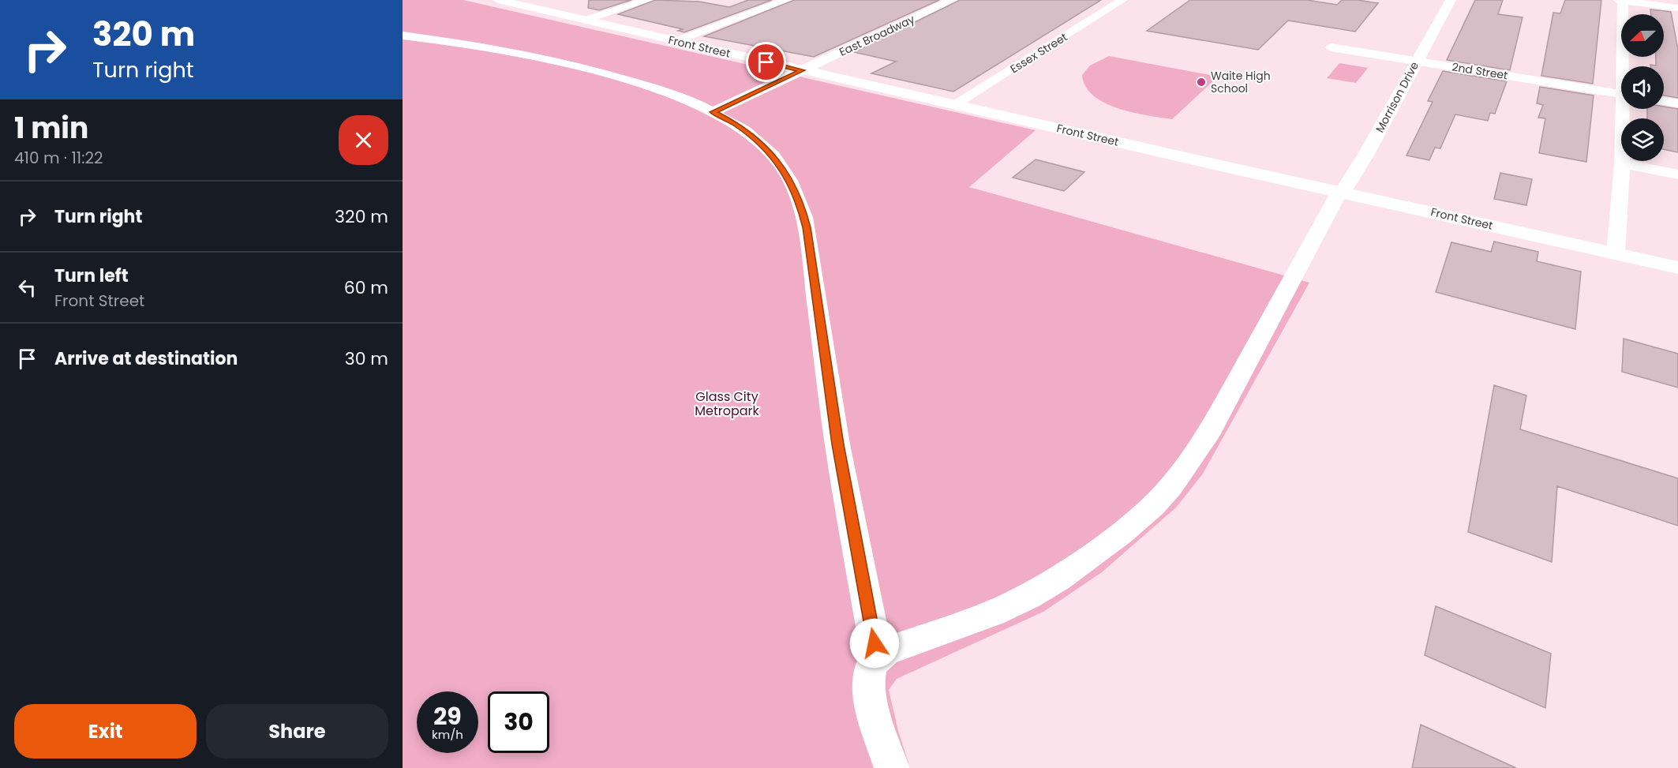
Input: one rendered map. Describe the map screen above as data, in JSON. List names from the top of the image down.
{
  "streets": {
    "main road": ["East Broadway", "Front Street", "Morrison Drive"],
    "street": ["Essex Street", "2nd Street"]
  },
  "crossings": [
    ["East Broadway", "Front Street"],
    ["Front Street", "Essex Street"],
    ["Front Street", "Morrison Drive"],
    ["2nd Street", "Morrison Drive"]
  ],
  "parks": ["Glass City Metropark"],
  "places": ["Waite High School"],
  "north": "left",
  "page": {
    "turn": ["320 m", "Turn right"],
    "heading": ["1 min", "410 m · 11:22"],
    "list": [
      {
        "name": "Turn right",
        "value": "320 m"
      },
      {
        "name": "Turn left",
        "note": "Front Street",
        "value": "60 m"
      },
      {
        "name": "Arrive at destination",
        "value": "30 m"
      }
    ],
    "speed": "29 km/h",
    "limit": "30",
    "buttons": ["Exit", "Share"]
  }
}
